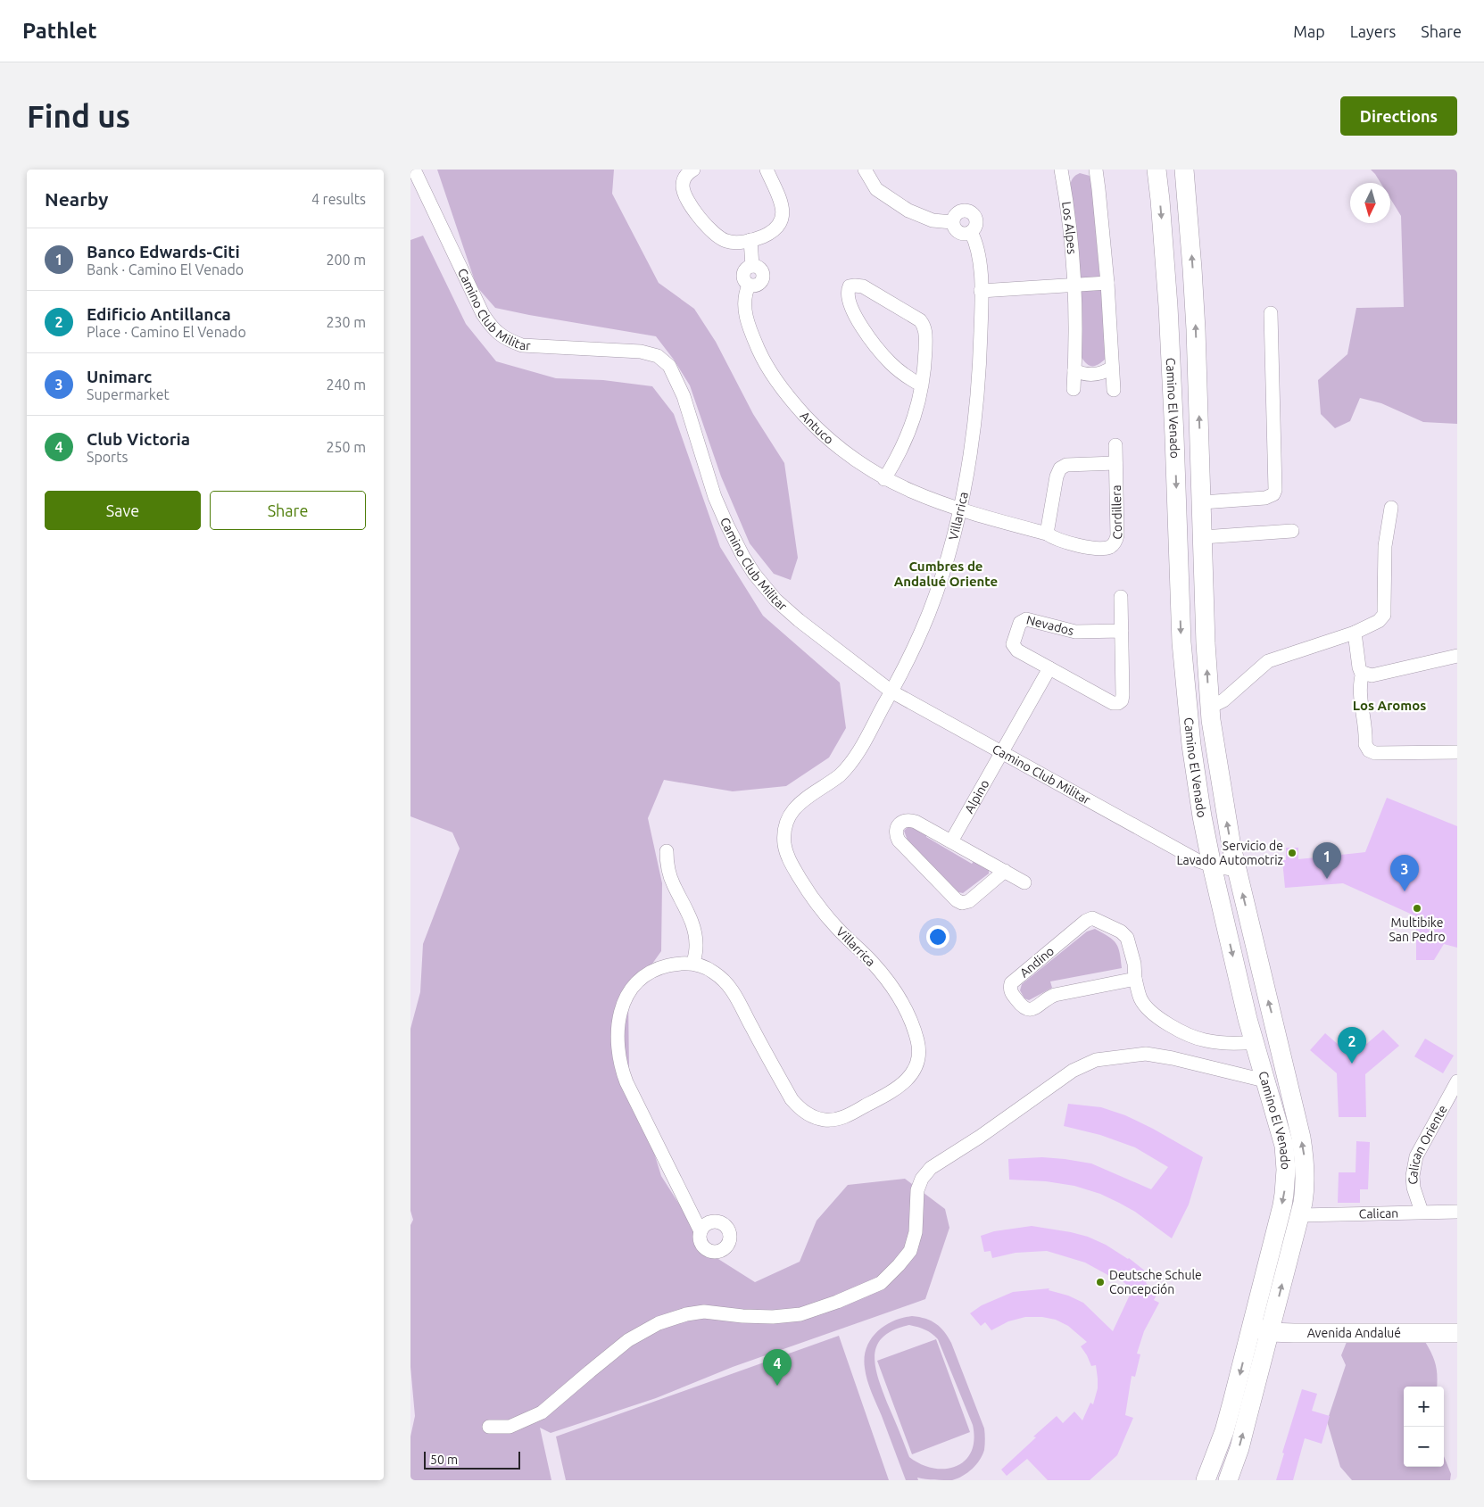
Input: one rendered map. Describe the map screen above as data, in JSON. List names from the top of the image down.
{
  "streets": {
    "street": [
      "Los Alpes",
      "Camino Club Militar",
      "Camino El Venado",
      "Antuco",
      "Cordillera",
      "Villarrica",
      "Nevados",
      "Alpino",
      "Andino",
      "Calican Oriente",
      "Calican",
      "Avenida Andalué"
    ]
  },
  "crossings": [
    ["Camino Club Militar", "Camino El Venado"],
    ["Camino Club Militar", "Villarrica"],
    ["Camino Club Militar", "Alpino"],
    ["Camino El Venado", "Andino"],
    ["Camino El Venado", "Calican"],
    ["Camino El Venado", "Avenida Andalué"],
    ["Antuco", "Cordillera"],
    ["Antuco", "Villarrica"],
    ["Cordillera", "Villarrica"],
    ["Calican Oriente", "Calican"]
  ],
  "districts": ["Cumbres de Andalué Oriente", "Los Aromos"],
  "places": ["Servicio de Lavado Automotriz", "Multibike San Pedro", "Deutsche Schule Concepción"],
  "scale_bar": "50 m",
  "north": "bottom",
  "page": {
    "header": "Pathlet",
    "nav": ["Map", "Layers", "Share"],
    "buttons": [
      "Directions",
      ["Save", "Share"]
    ],
    "title": "Find us",
    "heading": ["Nearby", "4 results"],
    "list": [
      {
        "mark": "1",
        "name": "Banco Edwards-Citi",
        "note": "Bank · Camino El Venado",
        "value": "200 m"
      },
      {
        "mark": "2",
        "name": "Edificio Antillanca",
        "note": "Place · Camino El Venado",
        "value": "230 m"
      },
      {
        "mark": "3",
        "name": "Unimarc",
        "note": "Supermarket",
        "value": "240 m"
      },
      {
        "mark": "4",
        "name": "Club Victoria",
        "note": "Sports",
        "value": "250 m"
      }
    ],
    "pins": [
      "1",
      "3",
      "2",
      "4"
    ],
    "map_buttons": ["+", "−"],
    "scale": "50 m"
  }
}
